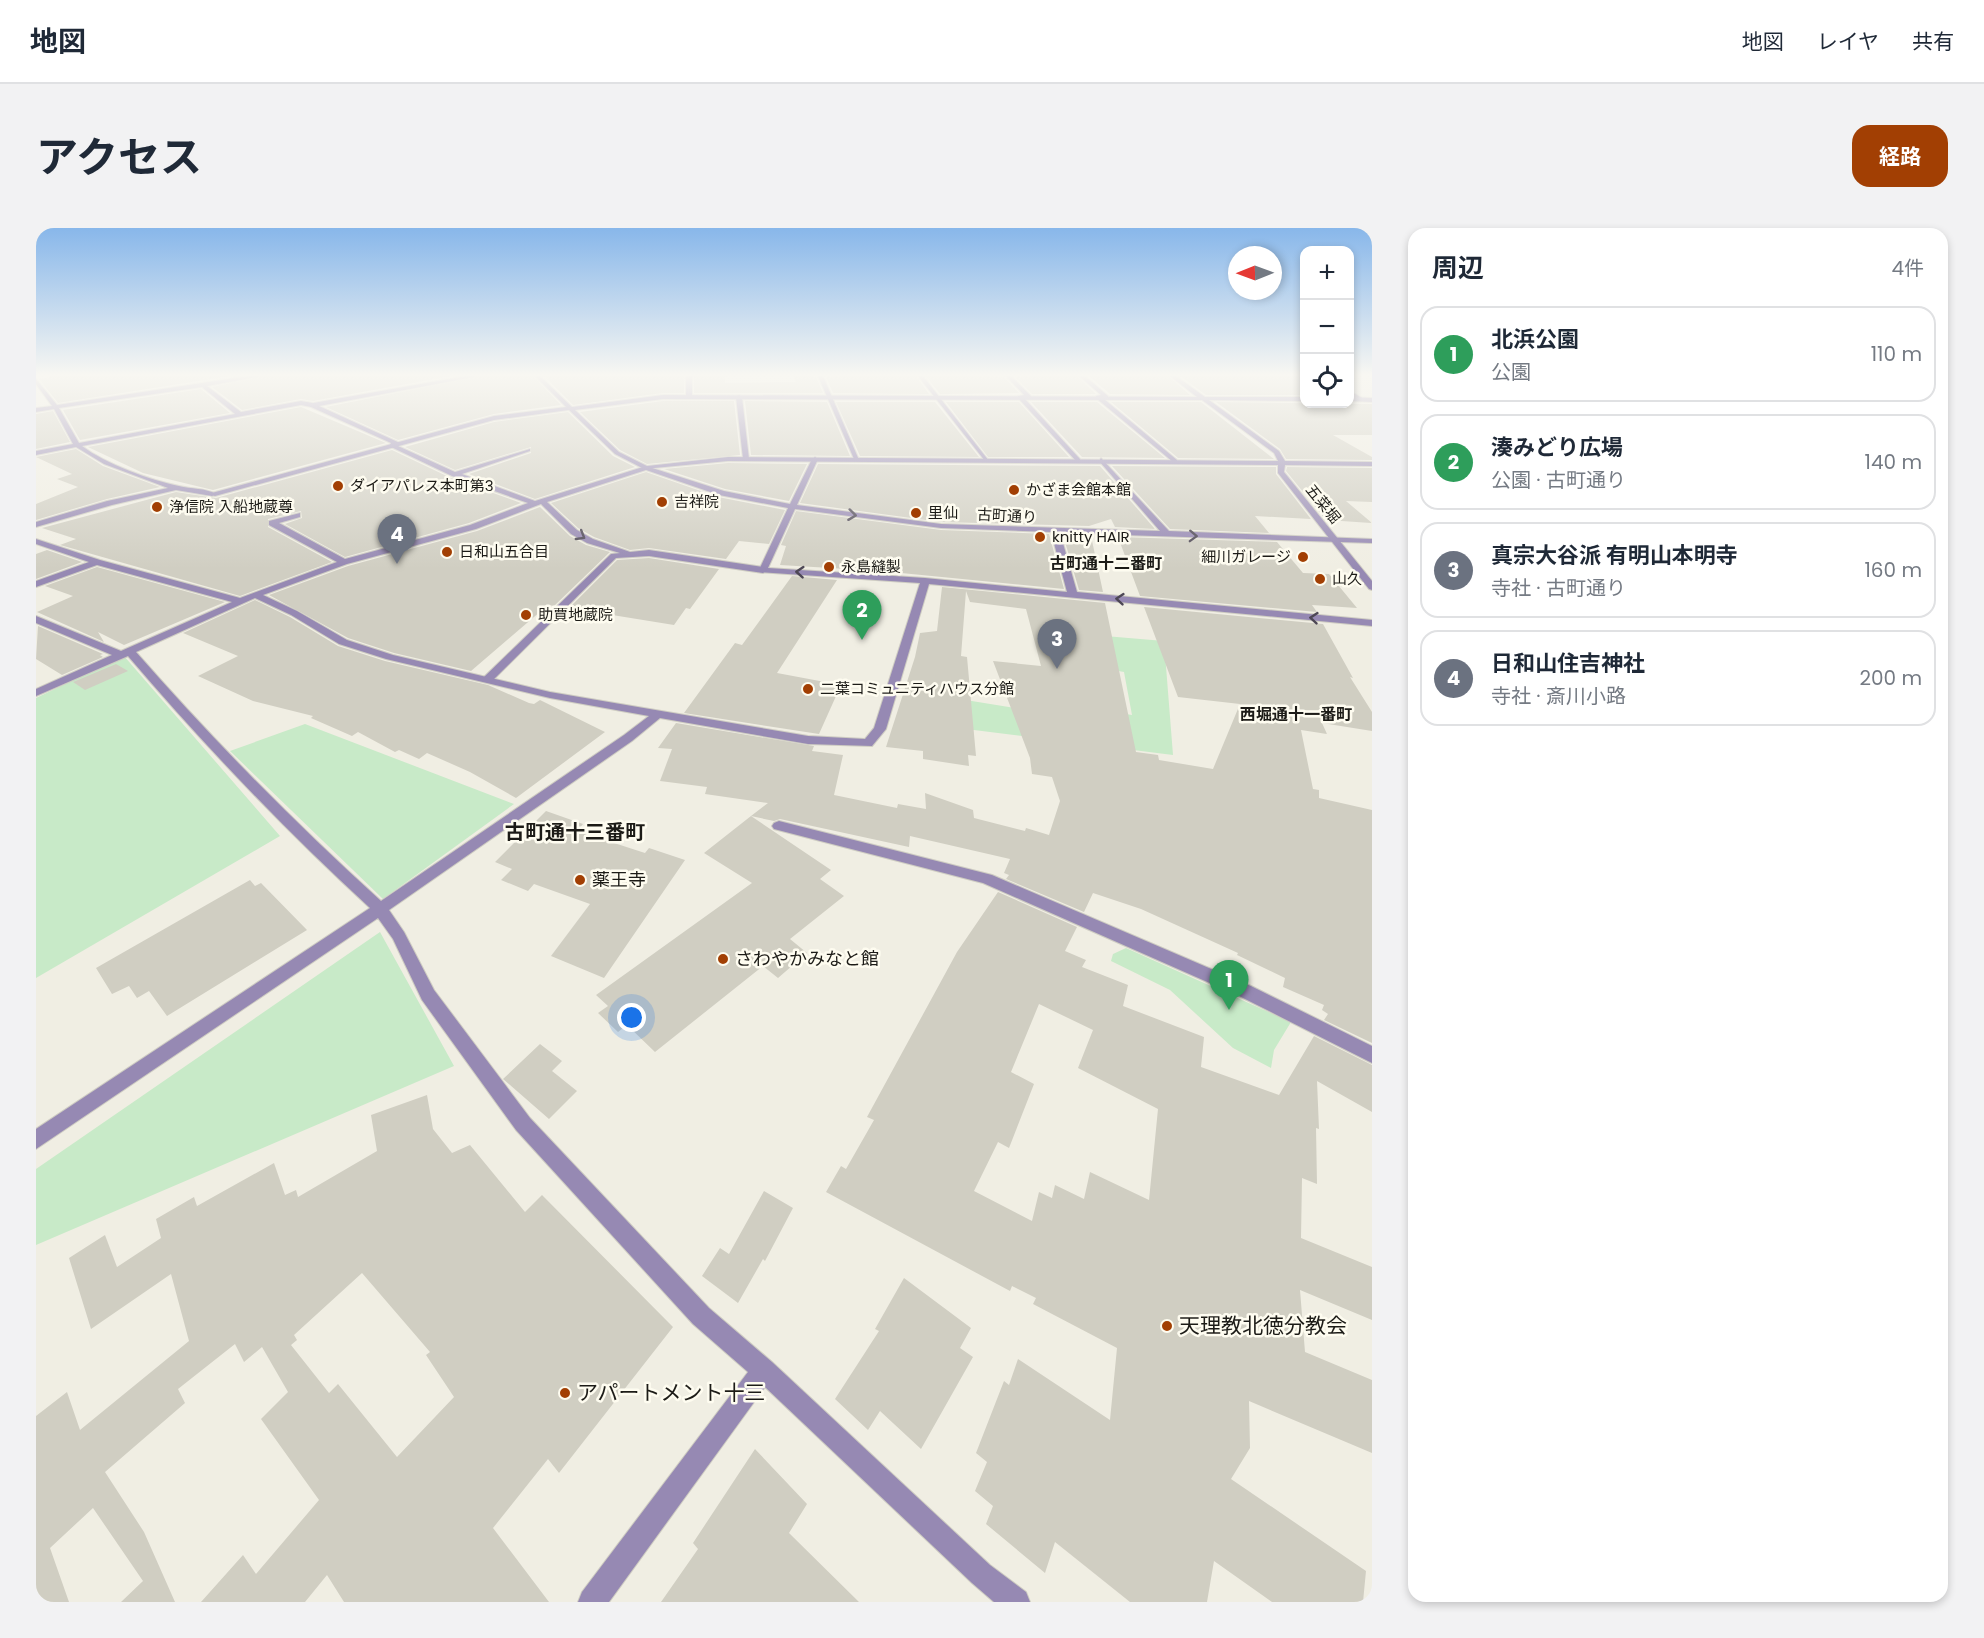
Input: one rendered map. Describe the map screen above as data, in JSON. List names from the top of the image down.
{
  "streets": {
    "street": ["五菜堀", "古町通り"]
  },
  "crossings": [
    ["五菜堀", "古町通り"]
  ],
  "districts": ["古町通十二番町", "西堀通十一番町", "古町通十三番町"],
  "places": [
    "ダイアパレス本町第3",
    "かざま会館本館",
    "吉祥院",
    "浄信院 入船地蔵尊",
    "里仙",
    "knitty HAIR",
    "日和山五合目",
    "細川ガレージ",
    "永島縫製",
    "山久",
    "助賈地蔵院",
    "二葉コミュニティハウス分館",
    "薬王寺",
    "さわやかみなと館",
    "天理教北徳分教会",
    "アパートメント十三"
  ],
  "north": "left",
  "page": {
    "header": "地図",
    "nav": ["地図", "レイヤ", "共有"],
    "title": "アクセス",
    "buttons": "経路",
    "heading": ["周辺", "4件"],
    "map_buttons": ["+", "−"],
    "list": [
      {
        "mark": "1",
        "name": "北浜公園",
        "note": "公園",
        "value": "110 m"
      },
      {
        "mark": "2",
        "name": "湊みどり広場",
        "note": "公園 · 古町通り",
        "value": "140 m"
      },
      {
        "mark": "3",
        "name": "真宗大谷派 有明山本明寺",
        "note": "寺社 · 古町通り",
        "value": "160 m"
      },
      {
        "mark": "4",
        "name": "日和山住吉神社",
        "note": "寺社 · 斎川小路",
        "value": "200 m"
      }
    ],
    "pins": [
      "4",
      "2",
      "3",
      "1"
    ]
  }
}
